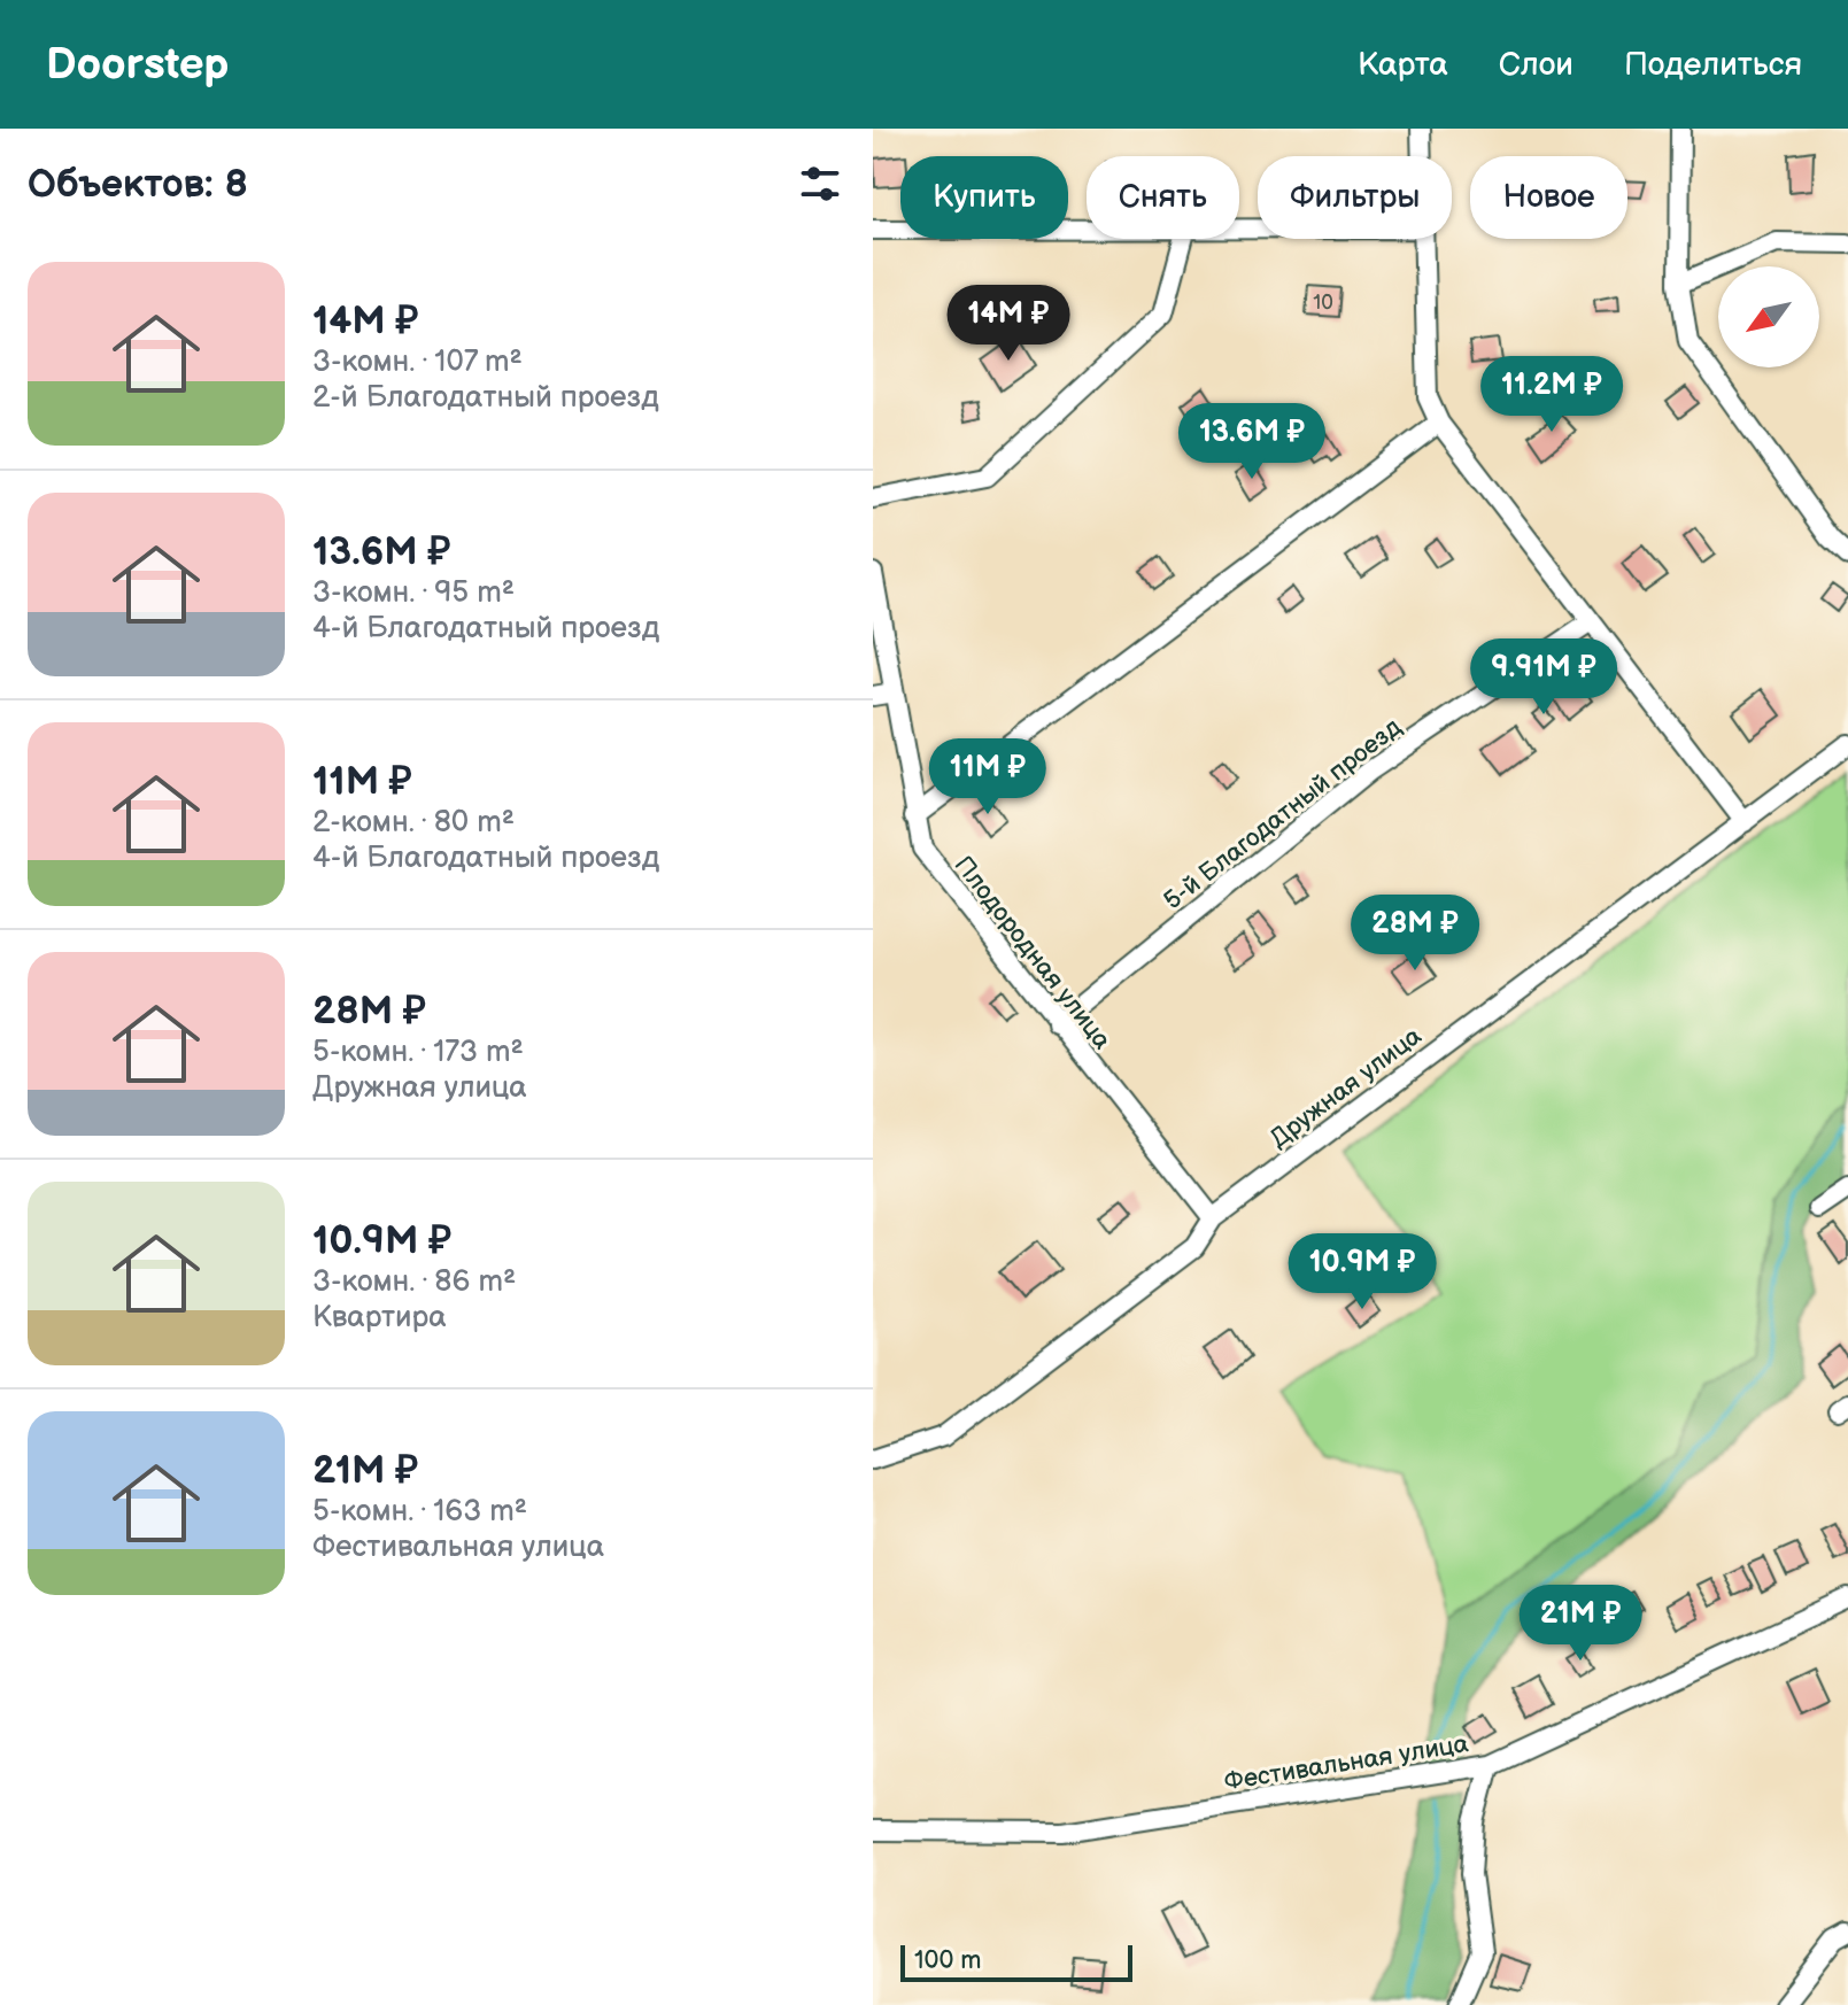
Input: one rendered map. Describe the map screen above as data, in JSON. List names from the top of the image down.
{
  "streets": {
    "street": [
      "5-й Благодатный проезд",
      "Плодородная улица",
      "Дружная улица",
      "Фестивальная улица"
    ]
  },
  "crossings": [
    ["5-й Благодатный проезд", "Плодородная улица"],
    ["Плодородная улица", "Дружная улица"]
  ],
  "house_numbers": ["10"],
  "scale_bar": "100 m",
  "north": "bottom left",
  "page": {
    "header": "Doorstep",
    "nav": ["Карта", "Слои", "Поделиться"],
    "heading": "Объектов: 8",
    "chip": [
      "Купить",
      "Снять",
      "Фильтры",
      "Новое"
    ],
    "list": [
      {
        "name": "14M ₽",
        "note": "3-комн. · 107 m² · 2-й Благодатный проезд"
      },
      {
        "name": "13.6M ₽",
        "note": "3-комн. · 95 m² · 4-й Благодатный проезд"
      },
      {
        "name": "11M ₽",
        "note": "2-комн. · 80 m² · 4-й Благодатный проезд"
      },
      {
        "name": "28M ₽",
        "note": "5-комн. · 173 m² · Дружная улица"
      },
      {
        "name": "10.9M ₽",
        "note": "3-комн. · 86 m² · Квартира"
      },
      {
        "name": "21M ₽",
        "note": "5-комн. · 163 m² · Фестивальная улица"
      }
    ],
    "price": [
      "14M ₽",
      "11.2M ₽",
      "13.6M ₽",
      "9.91M ₽",
      "11M ₽",
      "28M ₽",
      "10.9M ₽",
      "21M ₽"
    ],
    "scale": "100 m"
  }
}
